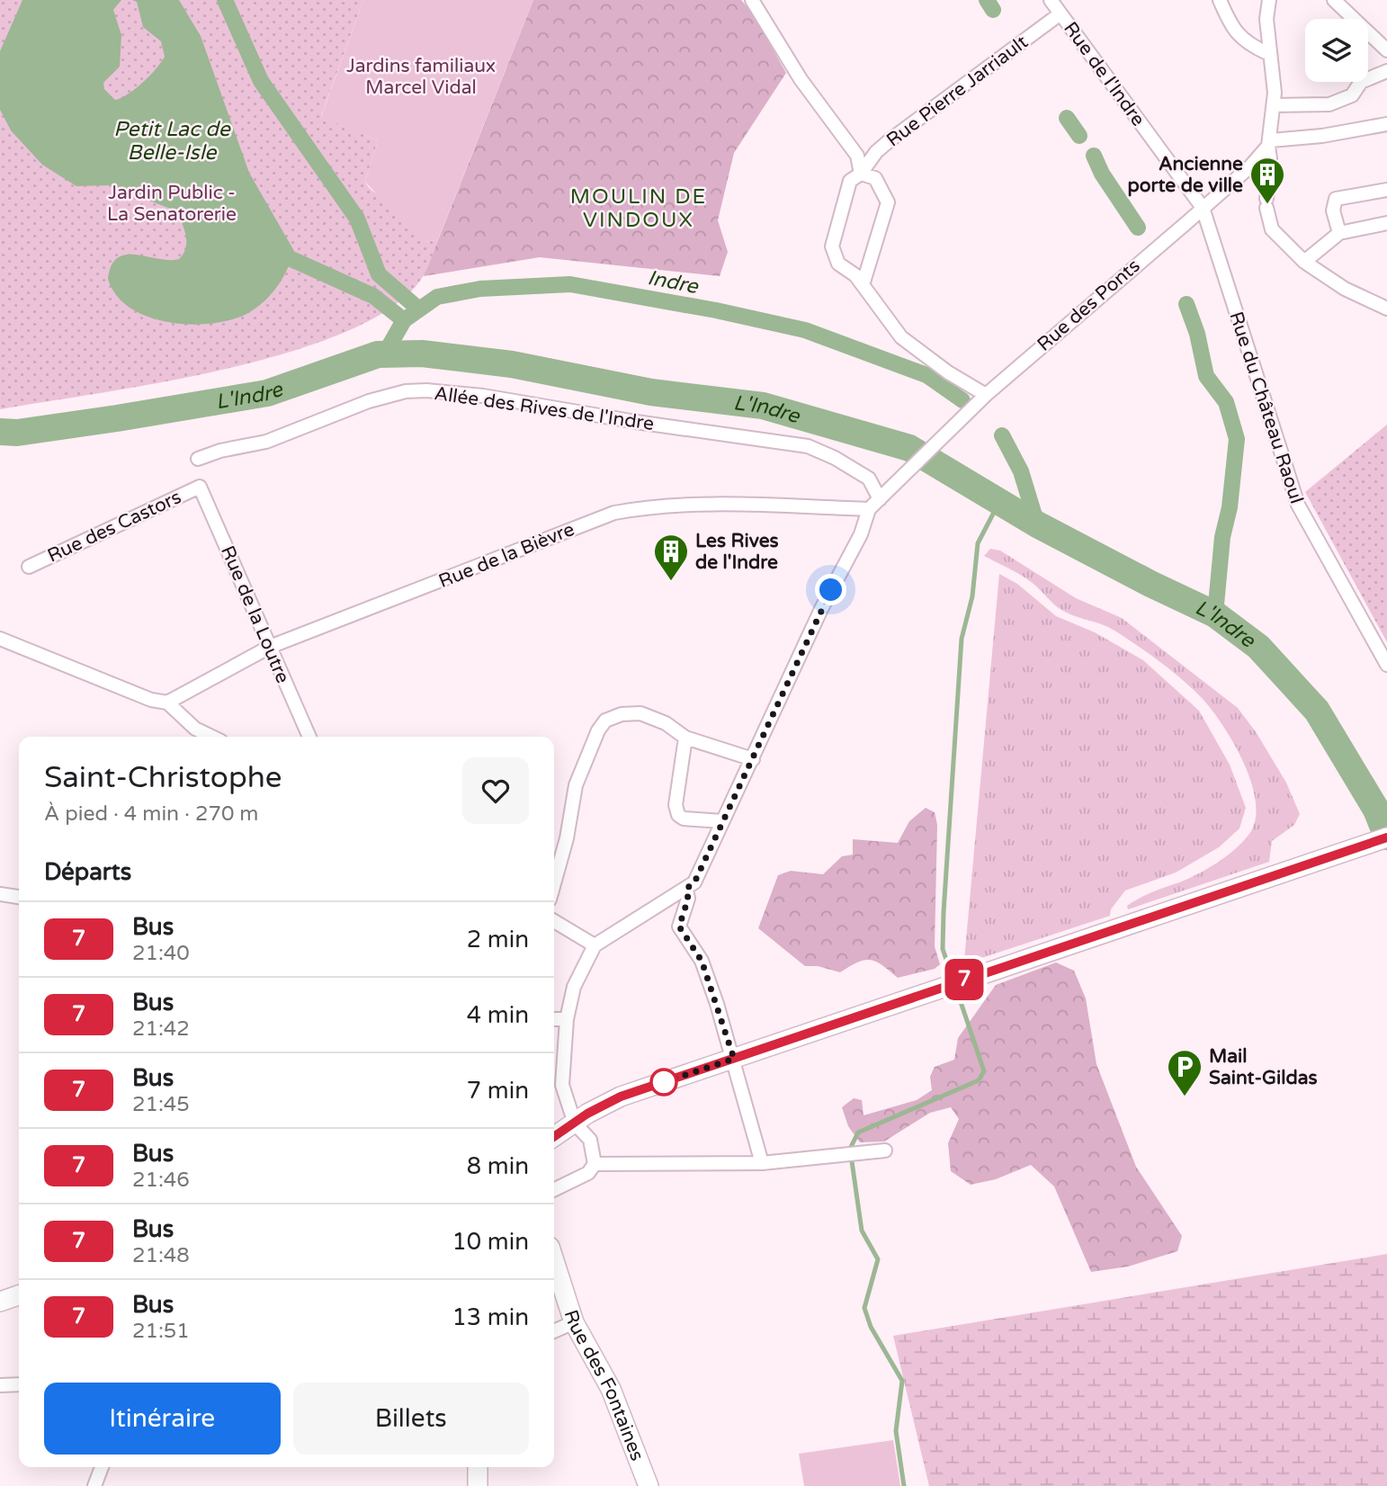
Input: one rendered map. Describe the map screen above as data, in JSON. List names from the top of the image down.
{
  "streets": {
    "main road": ["Rue des Fontaines"],
    "street": [
      "Rue de l'Indre",
      "Rue Pierre Jarriault",
      "Rue des Ponts",
      "Rue du Château Raoul",
      "Allée des Rives de l'Indre",
      "Rue des Castors",
      "Rue de la Bièvre",
      "Rue de la Loutre"
    ]
  },
  "crossings": [
    ["Rue de l'Indre", "Rue Pierre Jarriault"],
    ["Rue de l'Indre", "Rue des Ponts"],
    ["Rue de l'Indre", "Rue du Château Raoul"],
    ["Rue Pierre Jarriault", "Rue des Ponts"],
    ["Rue des Ponts", "Rue du Château Raoul"],
    ["Rue des Ponts", "Allée des Rives de l'Indre"],
    ["Rue des Ponts", "Rue de la Bièvre"],
    ["Rue des Castors", "Rue de la Loutre"],
    ["Rue de la Bièvre", "Rue de la Loutre"]
  ],
  "districts": ["MOULIN DE VINDOUX"],
  "water": ["Petit Lac de Belle-Isle", "Indre", "L'Indre"],
  "parks": ["Jardins familiaux Marcel Vidal", "Jardin Public - La Senatorerie"],
  "places": {
    "building": ["Ancienne porte de ville", "Les Rives de l'Indre"],
    "parking": ["Mail Saint-Gildas"]
  },
  "lines": ["bus line 7"],
  "page": {
    "on_map": "7",
    "heading": [
      ["Saint-Christophe", "À pied · 4 min · 270 m"],
      "Départs"
    ],
    "list": [
      {
        "mark": "7",
        "name": "Bus",
        "note": "21:40",
        "value": "2 min"
      },
      {
        "mark": "7",
        "name": "Bus",
        "note": "21:42",
        "value": "4 min"
      },
      {
        "mark": "7",
        "name": "Bus",
        "note": "21:45",
        "value": "7 min"
      },
      {
        "mark": "7",
        "name": "Bus",
        "note": "21:46",
        "value": "8 min"
      },
      {
        "mark": "7",
        "name": "Bus",
        "note": "21:48",
        "value": "10 min"
      },
      {
        "mark": "7",
        "name": "Bus",
        "note": "21:51",
        "value": "13 min"
      }
    ],
    "buttons": ["Itinéraire", "Billets"]
  }
}
